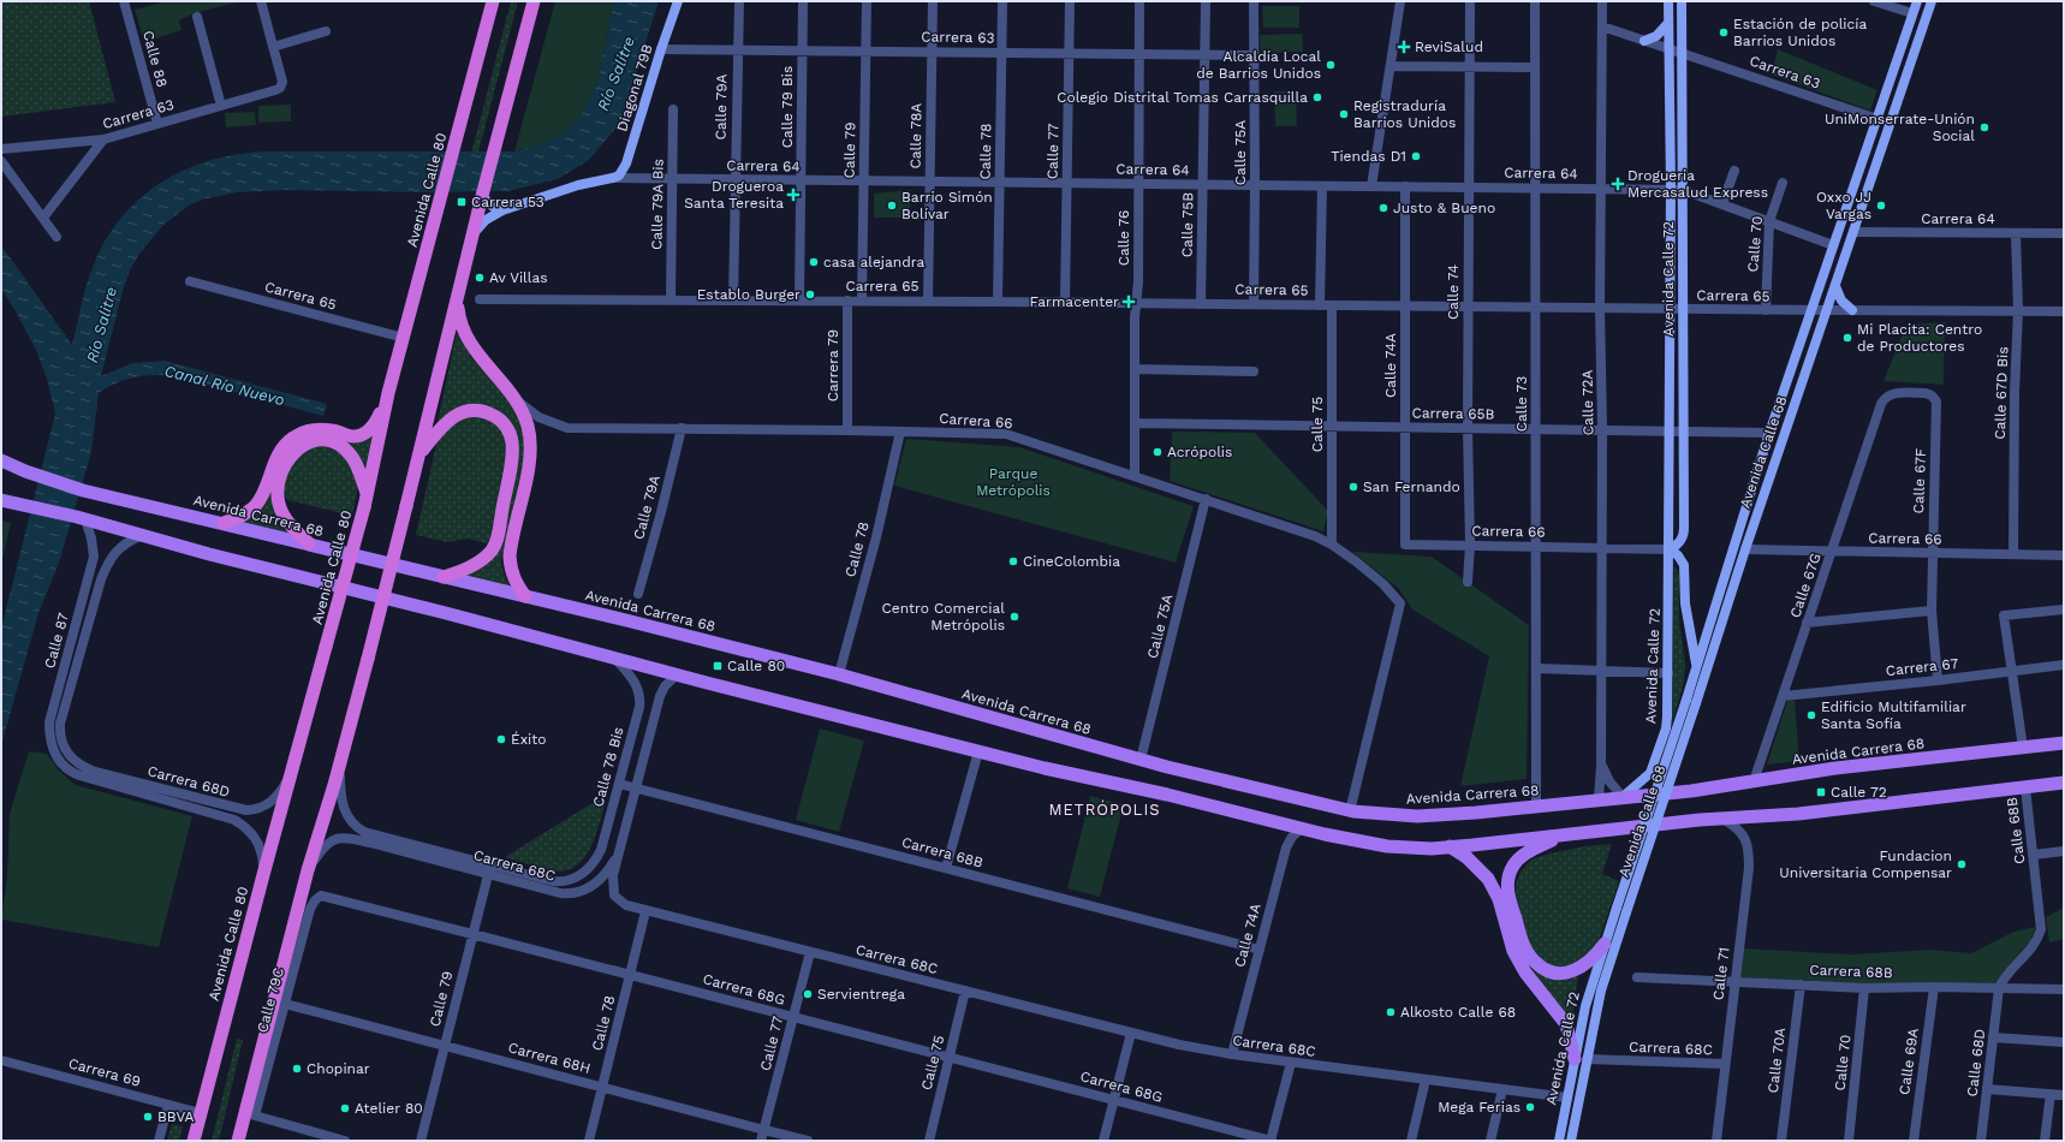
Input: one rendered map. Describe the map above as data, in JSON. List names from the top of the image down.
{
  "streets": {
    "highway": ["Avenida Calle 80"],
    "main road": [
      "Diagonal 79B",
      "Carrera 64",
      "Avenida Calle 72",
      "Avenida Calle 68",
      "Avenida Carrera 68"
    ],
    "street": [
      "Carrera 63",
      "Calle 88",
      "Calle 79A",
      "Calle 79 Bis",
      "Calle 78A",
      "Calle 79",
      "Calle 78",
      "Calle 77",
      "Calle 75A",
      "Calle 79A Bis",
      "Calle 75B",
      "Calle 76",
      "Calle 70",
      "Carrera 65",
      "Calle 74",
      "Carrera 79",
      "Calle 74A",
      "Calle 67D Bis",
      "Calle 72A",
      "Calle 73",
      "Carrera 65B",
      "Carrera 66",
      "Calle 75",
      "Calle 67F",
      "Calle 67G",
      "Calle 87",
      "Carrera 67",
      "Calle 78 Bis",
      "Carrera 68D",
      "Calle 68B",
      "Carrera 68B",
      "Carrera 68C",
      "Calle 71",
      "Carrera 68G",
      "Calle 79C",
      "Carrera 68H",
      "Calle 70A",
      "Calle 69A",
      "Calle 68D",
      "Carrera 69"
    ]
  },
  "crossings": [
    ["Carrera 63", "Calle 88"],
    ["Carrera 63", "Diagonal 79B"],
    ["Carrera 63", "Calle 79A"],
    ["Carrera 63", "Calle 79 Bis"],
    ["Carrera 63", "Calle 78A"],
    ["Carrera 63", "Calle 79"],
    ["Carrera 63", "Calle 78"],
    ["Carrera 63", "Calle 77"],
    ["Carrera 63", "Calle 75A"],
    ["Carrera 63", "Calle 75B"],
    ["Carrera 63", "Calle 76"],
    ["Carrera 63", "Avenida Calle 72"],
    ["Carrera 63", "Calle 72A"],
    ["Carrera 63", "Avenida Calle 68"],
    ["Diagonal 79B", "Carrera 64"],
    ["Calle 79A", "Carrera 64"],
    ["Calle 79A", "Carrera 65"],
    ["Calle 79A", "Carrera 66"],
    ["Calle 79 Bis", "Carrera 64"],
    ["Calle 79 Bis", "Carrera 65"],
    ["Calle 78A", "Carrera 64"],
    ["Calle 78A", "Carrera 65"],
    ["Calle 79", "Carrera 64"],
    ["Calle 79", "Carrera 65"],
    ["Calle 79", "Carrera 68C"],
    ["Calle 79", "Carrera 68G"],
    ["Calle 79", "Carrera 68H"],
    ["Calle 78", "Carrera 64"],
    ["Calle 78", "Carrera 65"],
    ["Calle 78", "Carrera 66"],
    ["Calle 78", "Avenida Carrera 68"],
    ["Calle 78", "Carrera 68C"],
    ["Calle 78", "Carrera 68G"],
    ["Calle 78", "Carrera 68H"],
    ["Calle 77", "Carrera 64"],
    ["Calle 77", "Carrera 65"],
    ["Calle 77", "Carrera 68C"],
    ["Calle 77", "Carrera 68G"],
    ["Calle 77", "Carrera 68H"],
    ["Calle 75A", "Carrera 64"],
    ["Calle 75A", "Carrera 65"],
    ["Calle 75A", "Carrera 66"],
    ["Calle 75A", "Avenida Carrera 68"],
    ["Carrera 64", "Calle 79A Bis"],
    ["Carrera 64", "Calle 75B"],
    ["Carrera 64", "Calle 76"],
    ["Carrera 64", "Calle 70"],
    ["Carrera 64", "Avenida Calle 72"],
    ["Carrera 64", "Calle 74"],
    ["Carrera 64", "Calle 74A"],
    ["Carrera 64", "Calle 67D Bis"],
    ["Carrera 64", "Calle 72A"],
    ["Carrera 64", "Calle 73"],
    ["Carrera 64", "Avenida Calle 68"],
    ["Avenida Calle 80", "Carrera 65"],
    ["Avenida Calle 80", "Carrera 68D"],
    ["Avenida Calle 80", "Carrera 69"],
    ["Calle 79A Bis", "Carrera 65"],
    ["Calle 75B", "Carrera 65"],
    ["Calle 76", "Carrera 65"],
    ["Calle 76", "Carrera 65B"],
    ["Calle 76", "Carrera 66"],
    ["Calle 70", "Carrera 65"],
    ["Calle 70", "Carrera 68B"],
    ["Avenida Calle 72", "Carrera 65"],
    ["Avenida Calle 72", "Calle 72A"],
    ["Avenida Calle 72", "Carrera 65B"],
    ["Avenida Calle 72", "Carrera 66"],
    ["Avenida Calle 72", "Avenida Calle 68"],
    ["Avenida Calle 72", "Avenida Carrera 68"],
    ["Avenida Calle 72", "Carrera 68C"],
    ["Carrera 65", "Calle 74"],
    ["Carrera 65", "Carrera 79"],
    ["Carrera 65", "Calle 74A"],
    ["Carrera 65", "Calle 67D Bis"],
    ["Carrera 65", "Calle 72A"],
    ["Carrera 65", "Calle 73"],
    ["Carrera 65", "Calle 75"],
    ["Carrera 65", "Avenida Calle 68"],
    ["Calle 74", "Carrera 65B"],
    ["Calle 74", "Carrera 66"],
    ["Carrera 79", "Carrera 66"],
    ["Calle 74A", "Carrera 65B"],
    ["Calle 74A", "Carrera 66"],
    ["Calle 74A", "Carrera 68B"],
    ["Calle 74A", "Carrera 68C"],
    ["Calle 67D Bis", "Carrera 66"],
    ["Calle 72A", "Carrera 65B"],
    ["Calle 72A", "Carrera 66"],
    ["Calle 72A", "Avenida Carrera 68"],
    ["Calle 73", "Carrera 65B"],
    ["Calle 73", "Carrera 66"],
    ["Calle 73", "Avenida Carrera 68"],
    ["Carrera 65B", "Calle 75"],
    ["Carrera 65B", "Avenida Calle 68"],
    ["Carrera 66", "Calle 75"],
    ["Carrera 66", "Avenida Calle 68"],
    ["Carrera 66", "Calle 67F"],
    ["Carrera 66", "Avenida Carrera 68"],
    ["Carrera 66", "Calle 67G"],
    ["Calle 75", "Carrera 68C"],
    ["Calle 75", "Carrera 68G"],
    ["Calle 67F", "Calle 67G"],
    ["Calle 67F", "Carrera 67"],
    ["Avenida Carrera 68", "Calle 67G"],
    ["Calle 67G", "Carrera 67"],
    ["Calle 87", "Carrera 68D"],
    ["Calle 78 Bis", "Carrera 68B"],
    ["Calle 78 Bis", "Carrera 68C"],
    ["Calle 68B", "Carrera 68B"],
    ["Calle 68B", "Calle 68D"],
    ["Carrera 68B", "Calle 71"],
    ["Carrera 68B", "Calle 70A"],
    ["Carrera 68B", "Calle 69A"],
    ["Carrera 68B", "Calle 68D"],
    ["Carrera 68C", "Calle 71"],
    ["Carrera 68G", "Calle 79C"],
    ["Calle 79C", "Carrera 68H"]
  ],
  "districts": ["METRÓPOLIS"],
  "water": ["Río Salitre", "Canal Río Nuevo"],
  "parks": ["Parque Metrópolis"],
  "places": {
    "other": [
      "Estación de policía Barrios Unidos",
      "Alcaldía Local de Barrios Unidos",
      "Colegio Distrital Tomas Carrasquilla",
      "Registraduría Barrios Unidos",
      "UniMonserrate-Unión Social",
      "Tiendas D1",
      "Barrio Simón Bolívar",
      "Oxxo JJ Vargas",
      "Justo & Bueno",
      "casa alejandra",
      "Av Villas",
      "Establo Burger",
      "Mi Placita: Centro de Productores",
      "Acrópolis",
      "San Fernando",
      "CineColombia",
      "Centro Comercial Metrópolis",
      "Edificio Multifamiliar Santa Sofía",
      "Éxito",
      "Fundacion Universitaria Compensar",
      "Servientrega",
      "Alkosto Calle 68",
      "Chopinar",
      "Mega Ferias",
      "Atelier 80",
      "BBVA"
    ],
    "health": [
      "ReviSalud",
      "Drogueria Mercasalud Express",
      "Drogueroa Santa Teresita",
      "Farmacenter"
    ],
    "transit": ["Carrera 53", "Calle 80", "Calle 72"]
  }
}
